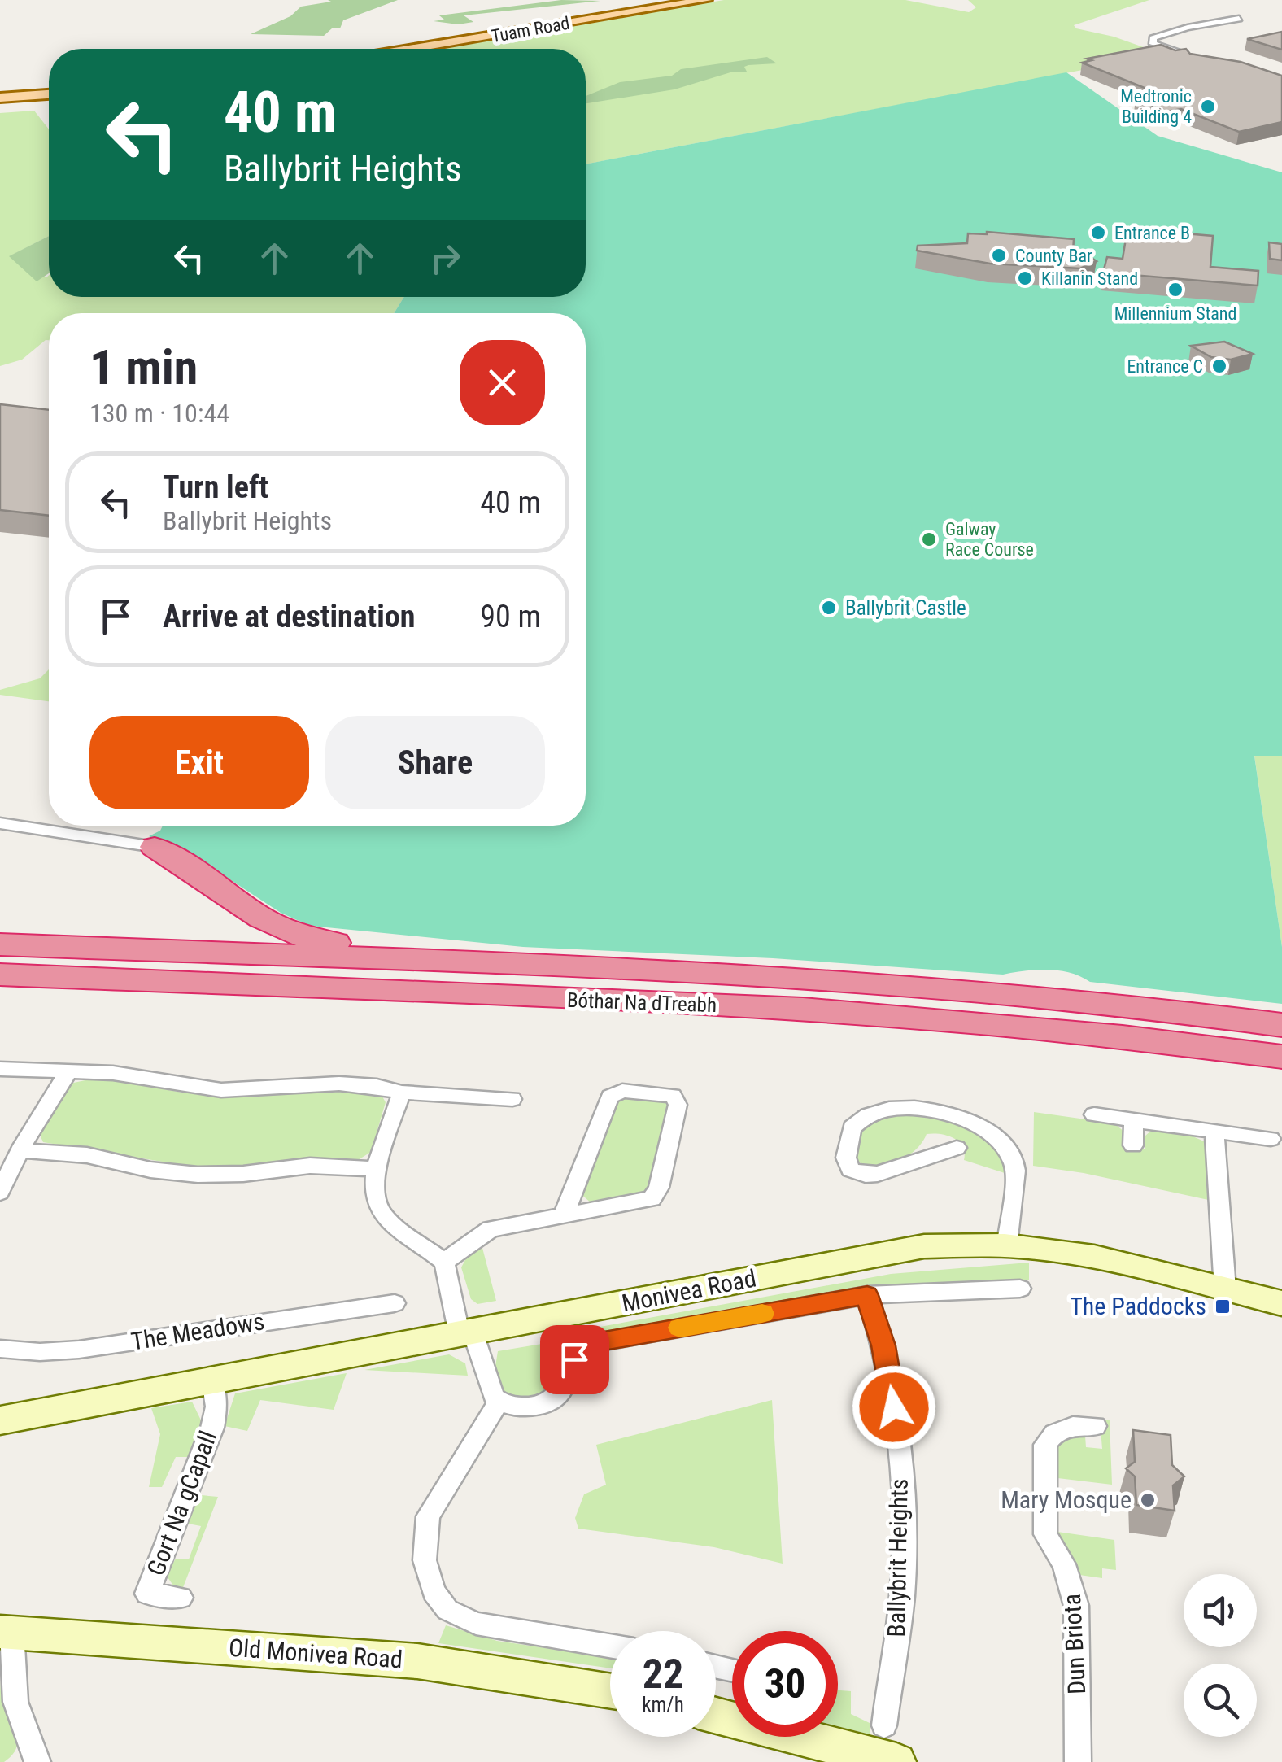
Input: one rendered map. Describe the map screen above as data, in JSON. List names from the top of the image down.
{
  "streets": {
    "highway": ["Bóthar Na dTreabh"],
    "main road": ["Tuam Road", "Monivea Road", "Old Monivea Road"],
    "street": [
      "The Meadows",
      "Gort Na gCapall",
      "Ballybrit Heights",
      "Dun Briota"
    ]
  },
  "crossings": [
    ["Monivea Road", "Gort Na gCapall"]
  ],
  "places": {
    "other": [
      "Medtronic Building 4",
      "Entrance B",
      "County Bar",
      "Killanin Stand",
      "Millennium Stand",
      "Entrance C",
      "Galway Race Course",
      "Ballybrit Castle",
      "Mary Mosque"
    ],
    "transit": ["The Paddocks"]
  },
  "page": {
    "turn": ["40 m", "Ballybrit Heights"],
    "heading": ["1 min", "130 m · 10:44"],
    "list": [
      {
        "name": "Turn left",
        "note": "Ballybrit Heights",
        "value": "40 m"
      },
      {
        "name": "Arrive at destination",
        "value": "90 m"
      }
    ],
    "buttons": ["Exit", "Share"],
    "speed": "22 km/h",
    "limit": "30"
  }
}
